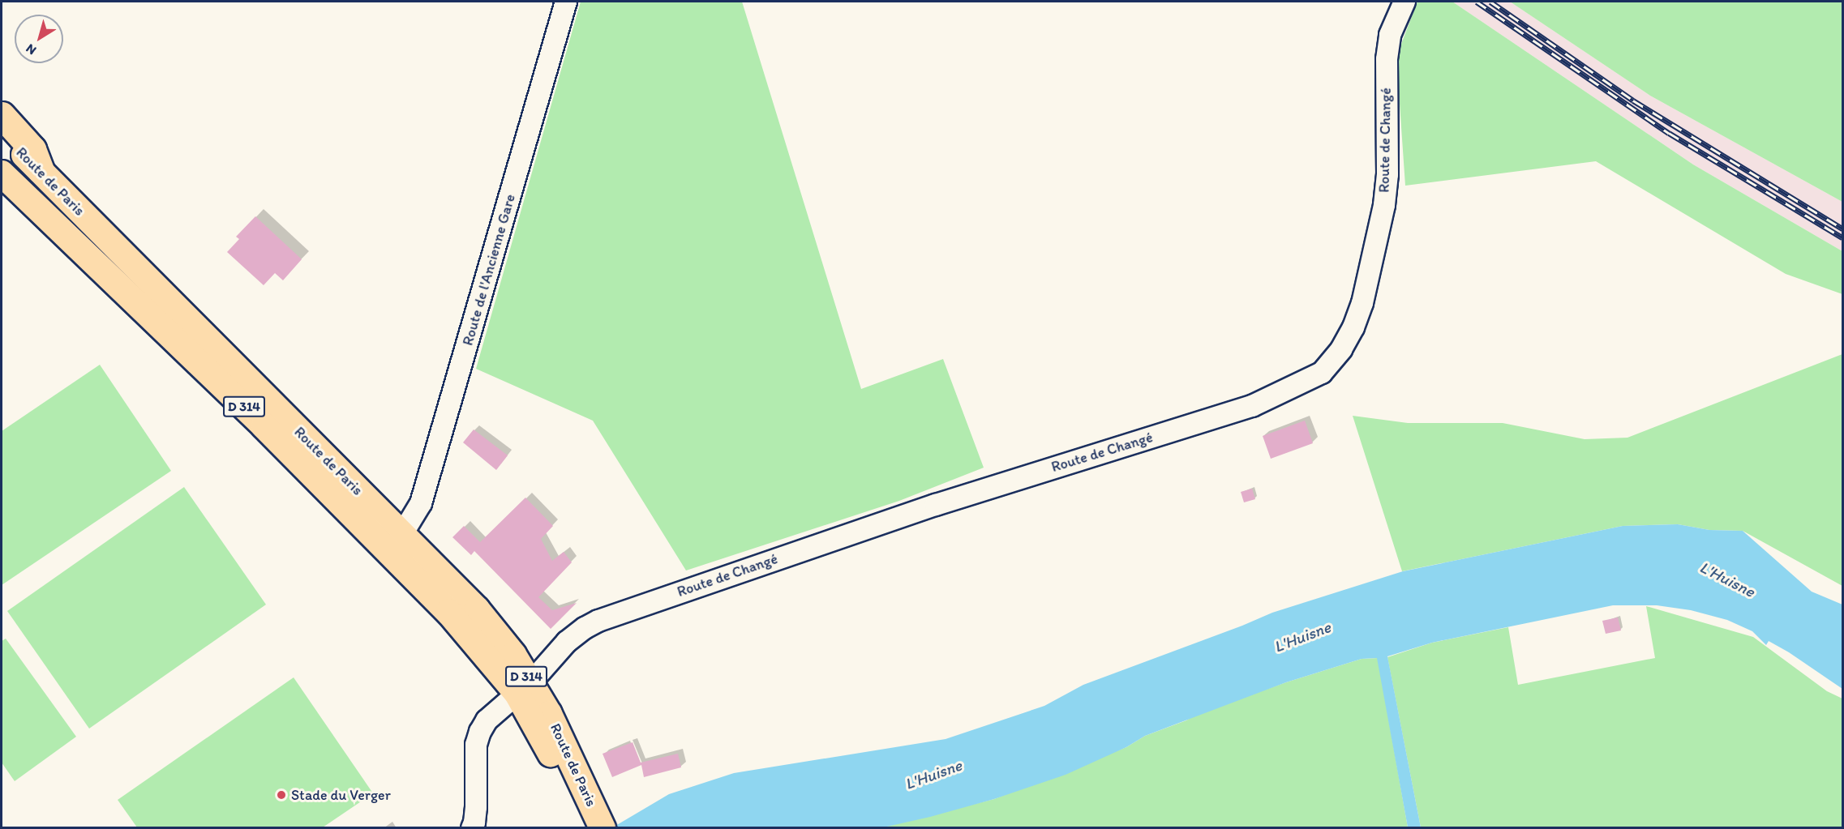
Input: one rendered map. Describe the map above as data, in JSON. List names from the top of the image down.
{
  "streets": {
    "main road": ["Route de Paris", "D 314"],
    "street": ["Route de Changé", "Route de l'Ancienne Gare"]
  },
  "crossings": [
    ["Route de Changé", "Route de Paris"],
    ["Route de Paris", "Route de l'Ancienne Gare"]
  ],
  "water": ["L'Huisne"],
  "places": ["Stade du Verger"],
  "north": "bottom left"
}
